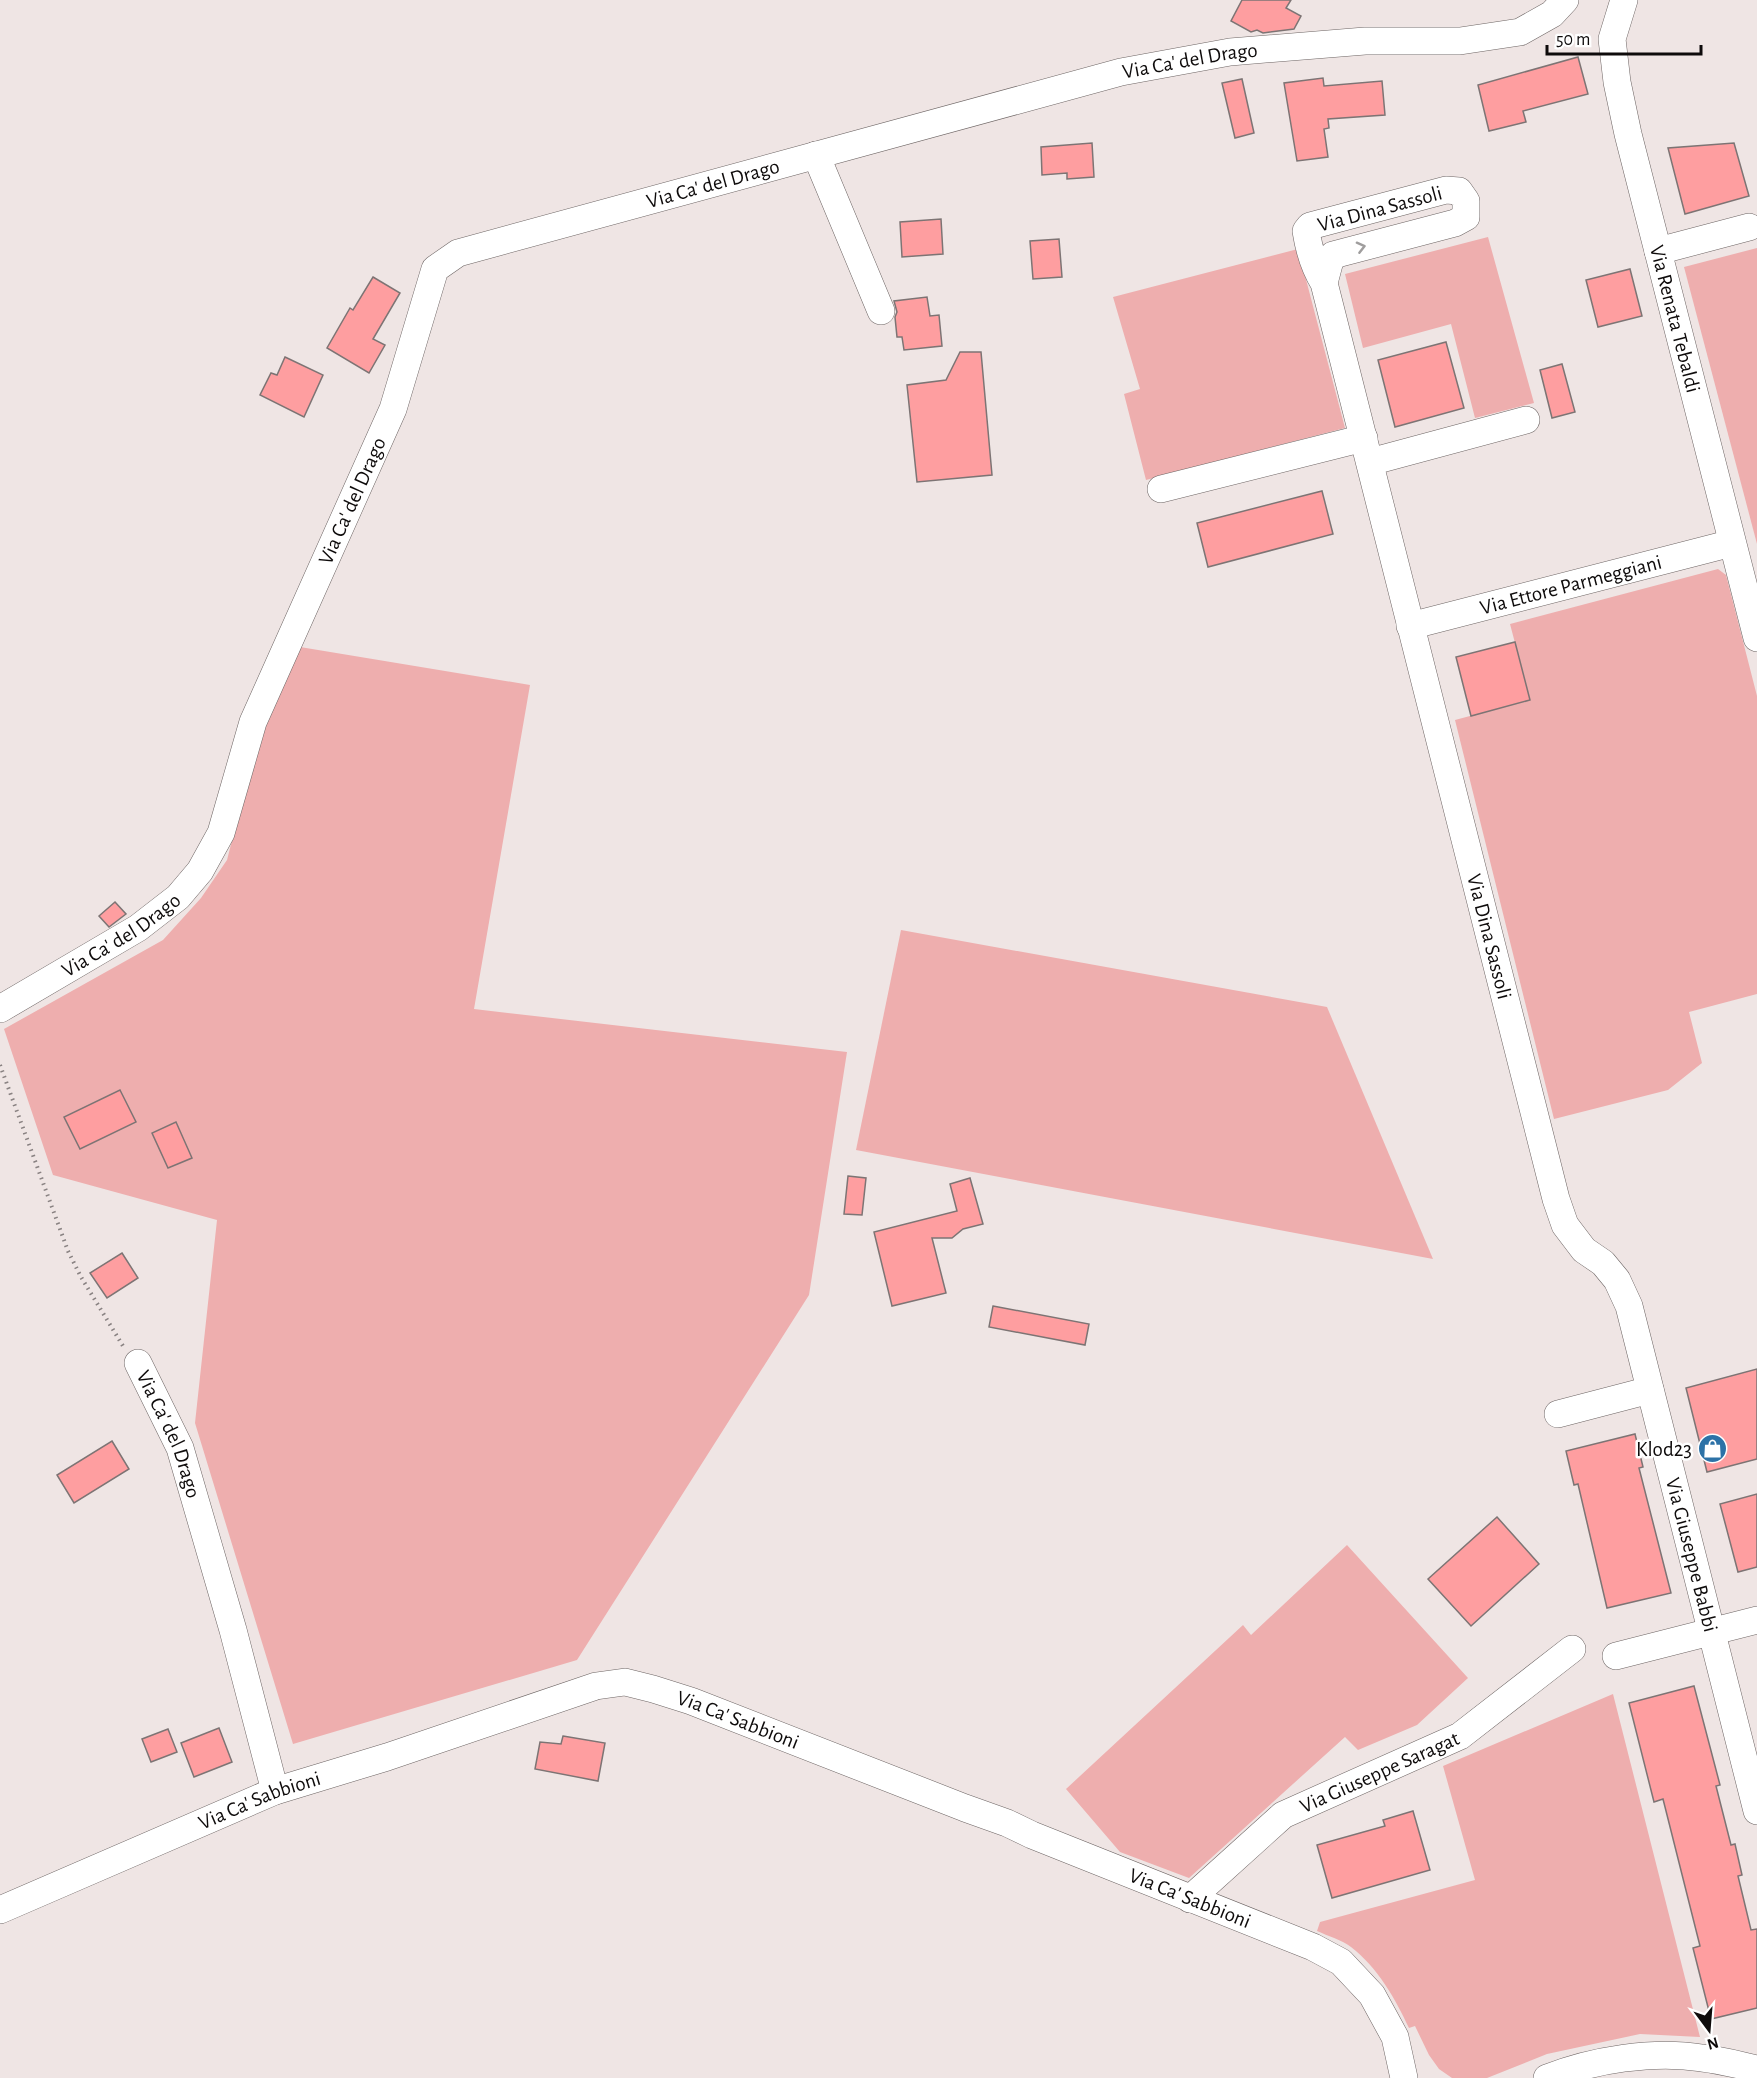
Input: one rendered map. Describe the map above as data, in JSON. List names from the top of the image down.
{
  "streets": {
    "street": [
      "Via Ca' del Drago",
      "Via Dina Sassoli",
      "Via Renata Tebaldi",
      "Via Ettore Parmeggiani",
      "Via Giuseppe Babbi",
      "Via Ca' Sabbioni",
      "Via Giuseppe Saragat"
    ]
  },
  "crossings": [
    ["Via Ca' del Drago", "Via Ca' Sabbioni"],
    ["Via Dina Sassoli", "Via Ettore Parmeggiani"],
    ["Via Dina Sassoli", "Via Giuseppe Babbi"],
    ["Via Renata Tebaldi", "Via Ettore Parmeggiani"],
    ["Via Ca' Sabbioni", "Via Giuseppe Saragat"]
  ],
  "places": {
    "shop": ["Klod23"]
  },
  "scale_bar": "50 m",
  "north": "bottom"
}
